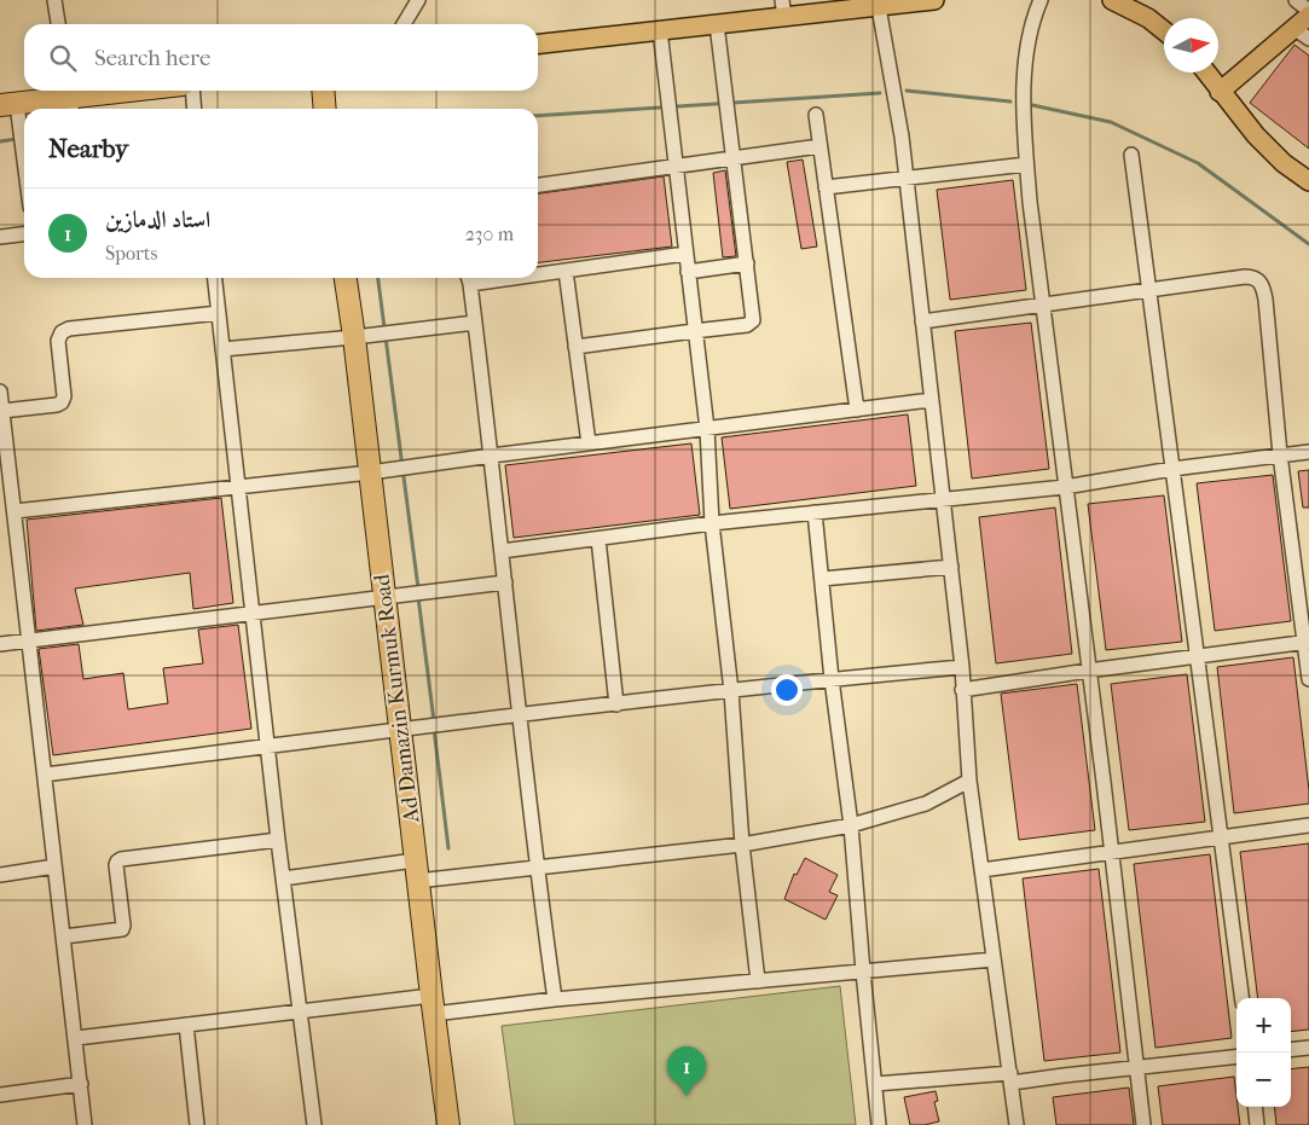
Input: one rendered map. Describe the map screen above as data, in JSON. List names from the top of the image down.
{
  "streets": {
    "highway": ["Ad Damazin Kurmuk Road"]
  },
  "north": "right",
  "page": {
    "search": "Search here",
    "heading": "Nearby",
    "list": [
      {
        "mark": "1",
        "name": "استاد الدمازين",
        "note": "Sports",
        "value": "230 m"
      }
    ],
    "map_buttons": ["+", "−"],
    "pins": "1"
  }
}
